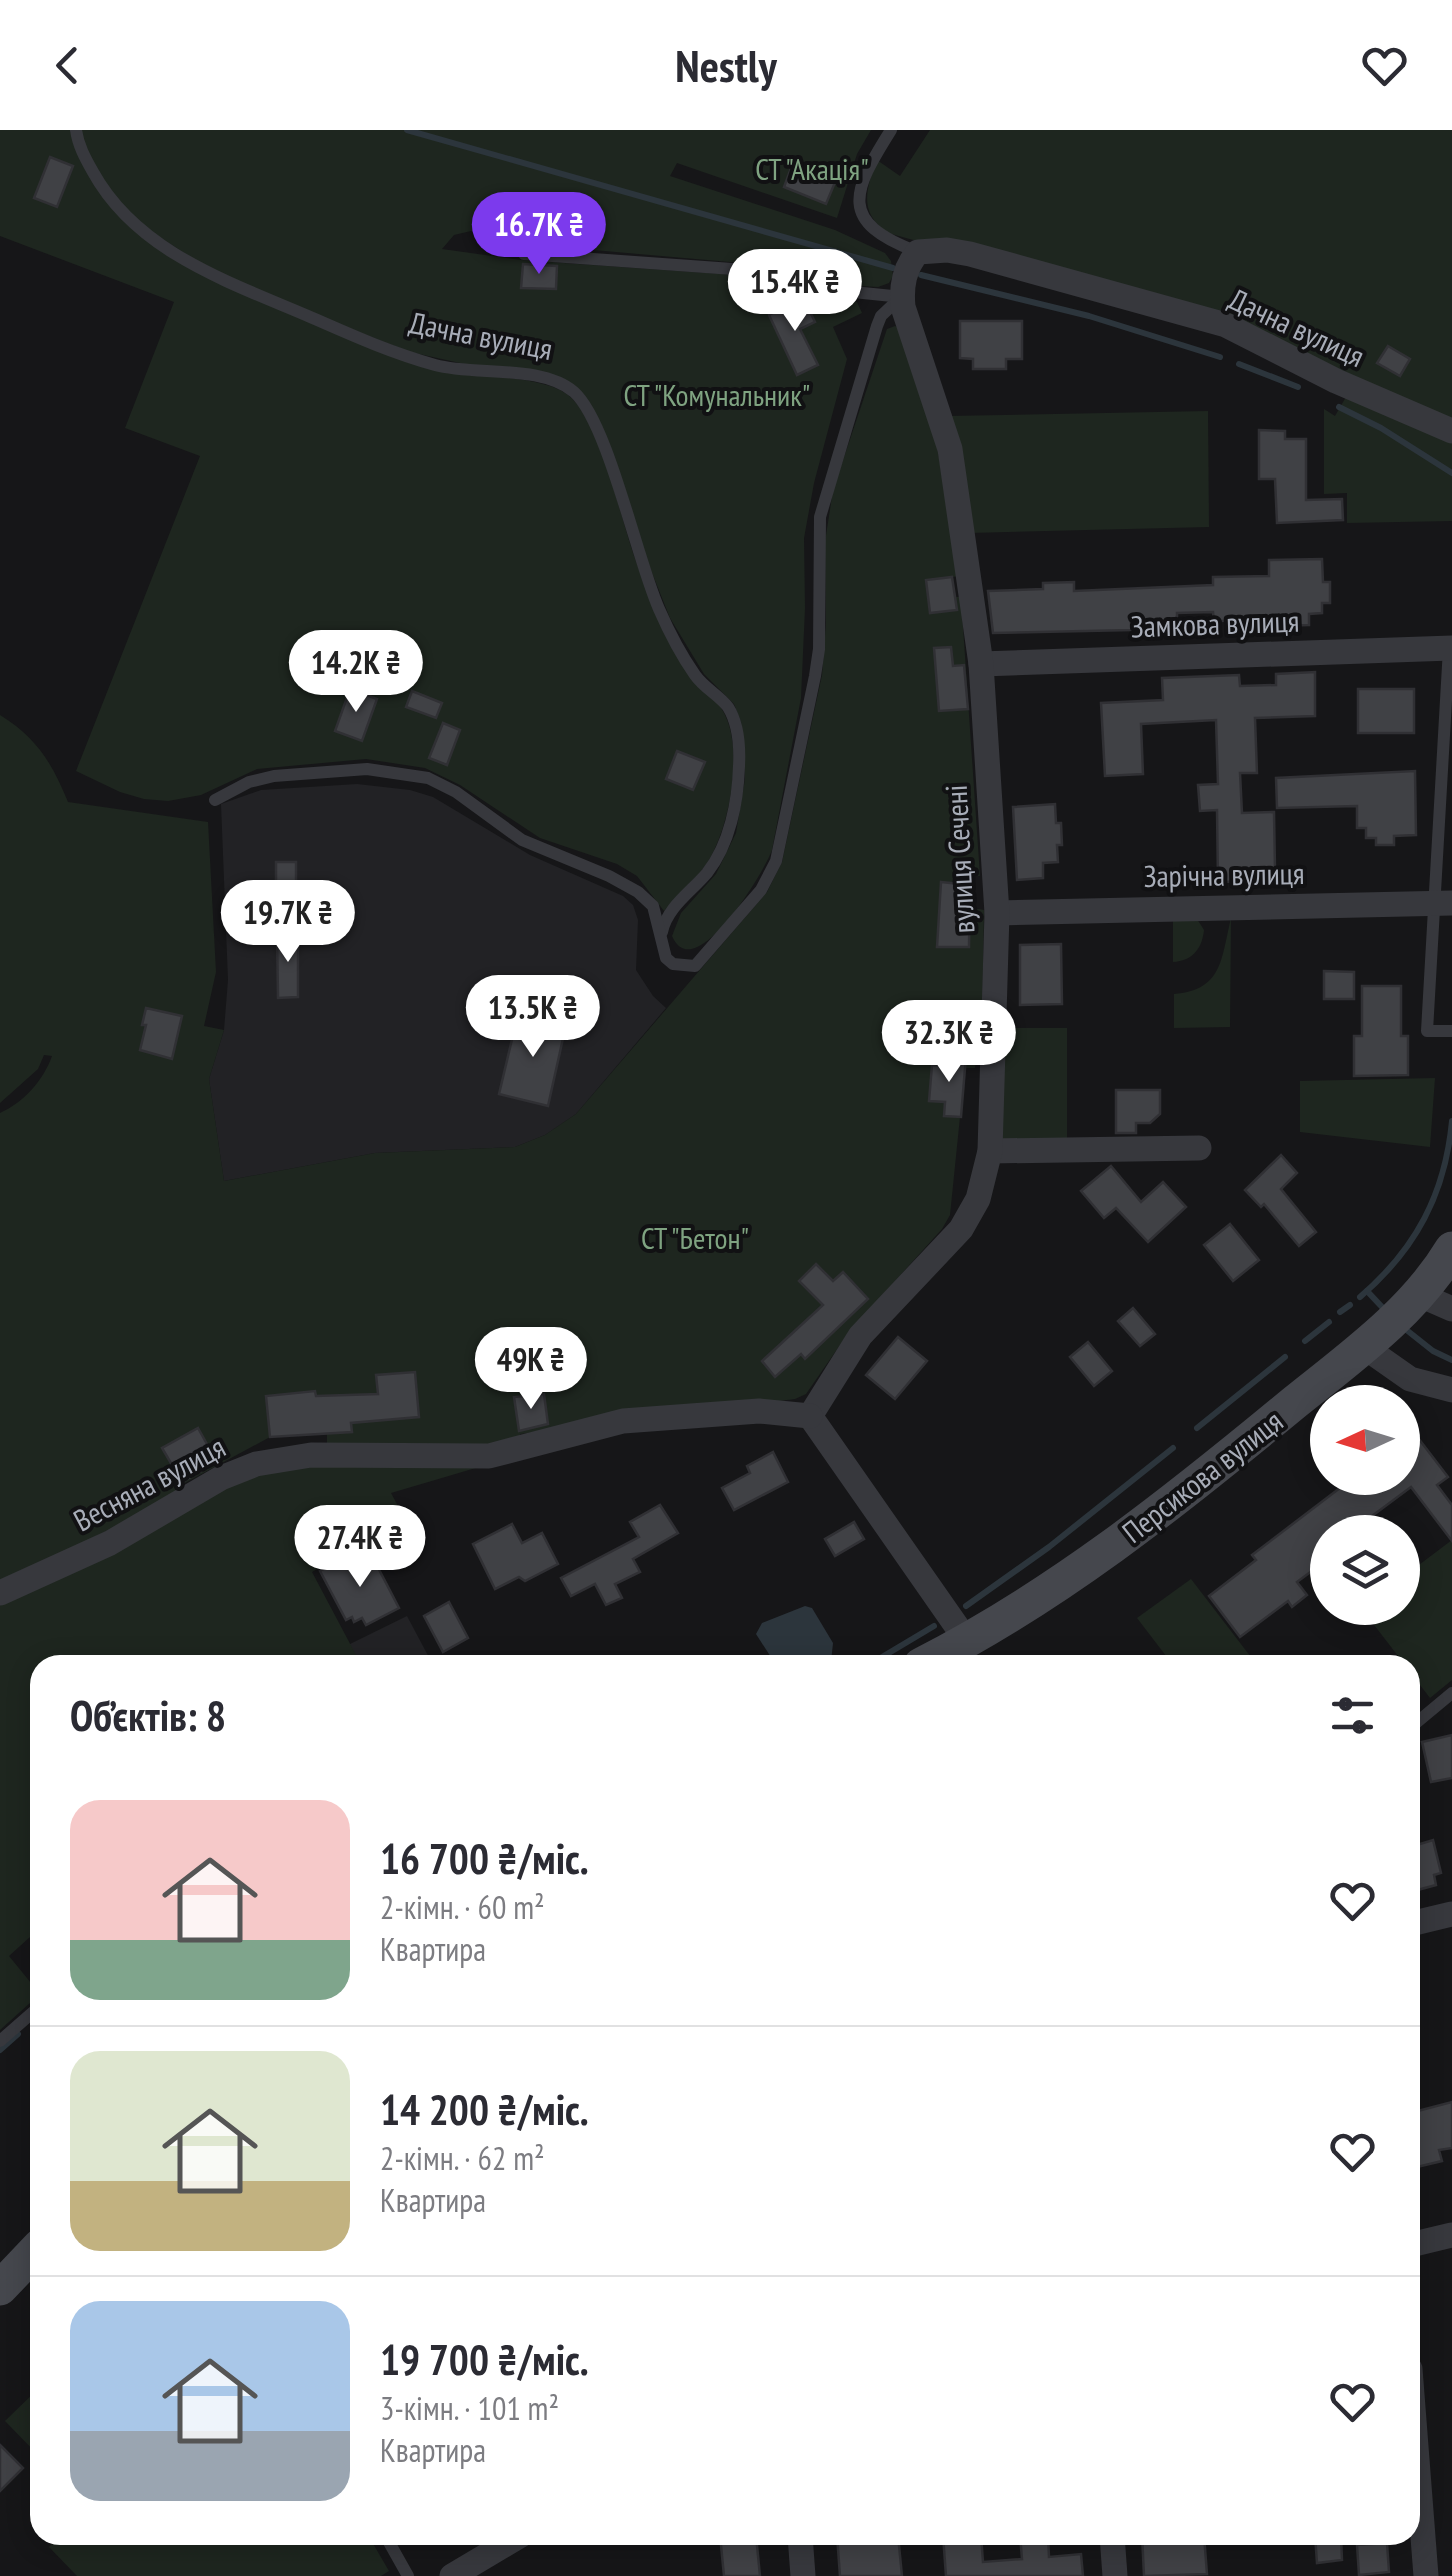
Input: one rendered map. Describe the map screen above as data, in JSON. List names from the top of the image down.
{
  "streets": {
    "main road": ["Персикова вулиця"],
    "street": [
      "Дачна вулиця",
      "Замкова вулиця",
      "вулиця Сечені",
      "Зарічна вулиця",
      "Весняна вулиця"
    ]
  },
  "crossings": [
    ["Замкова вулиця", "вулиця Сечені"],
    ["вулиця Сечені", "Зарічна вулиця"],
    ["вулиця Сечені", "Весняна вулиця"]
  ],
  "parks": ["СТ \"Акація\"", "СТ \"Комунальник\"", "СТ \"Бетон\""],
  "north": "left",
  "page": {
    "header": "Nestly",
    "price": [
      "16.7K ₴",
      "15.4K ₴",
      "14.2K ₴",
      "19.7K ₴",
      "13.5K ₴",
      "32.3K ₴",
      "49K ₴",
      "27.4K ₴"
    ],
    "heading": "Об’єктів: 8",
    "list": [
      {
        "name": "16 700 ₴/міс.",
        "note": "2-кімн. · 60 m² · Квартира"
      },
      {
        "name": "14 200 ₴/міс.",
        "note": "2-кімн. · 62 m² · Квартира"
      },
      {
        "name": "19 700 ₴/міс.",
        "note": "3-кімн. · 101 m² · Квартира"
      }
    ]
  }
}
